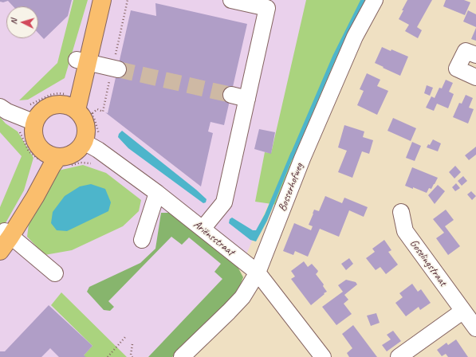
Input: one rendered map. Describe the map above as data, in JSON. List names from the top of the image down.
{
  "streets": {
    "street": ["Bosserhofweg", "Ariënsstraat", "Goselingstraat"]
  },
  "crossings": [
    ["Bosserhofweg", "Ariënsstraat"]
  ],
  "north": "left"
}
